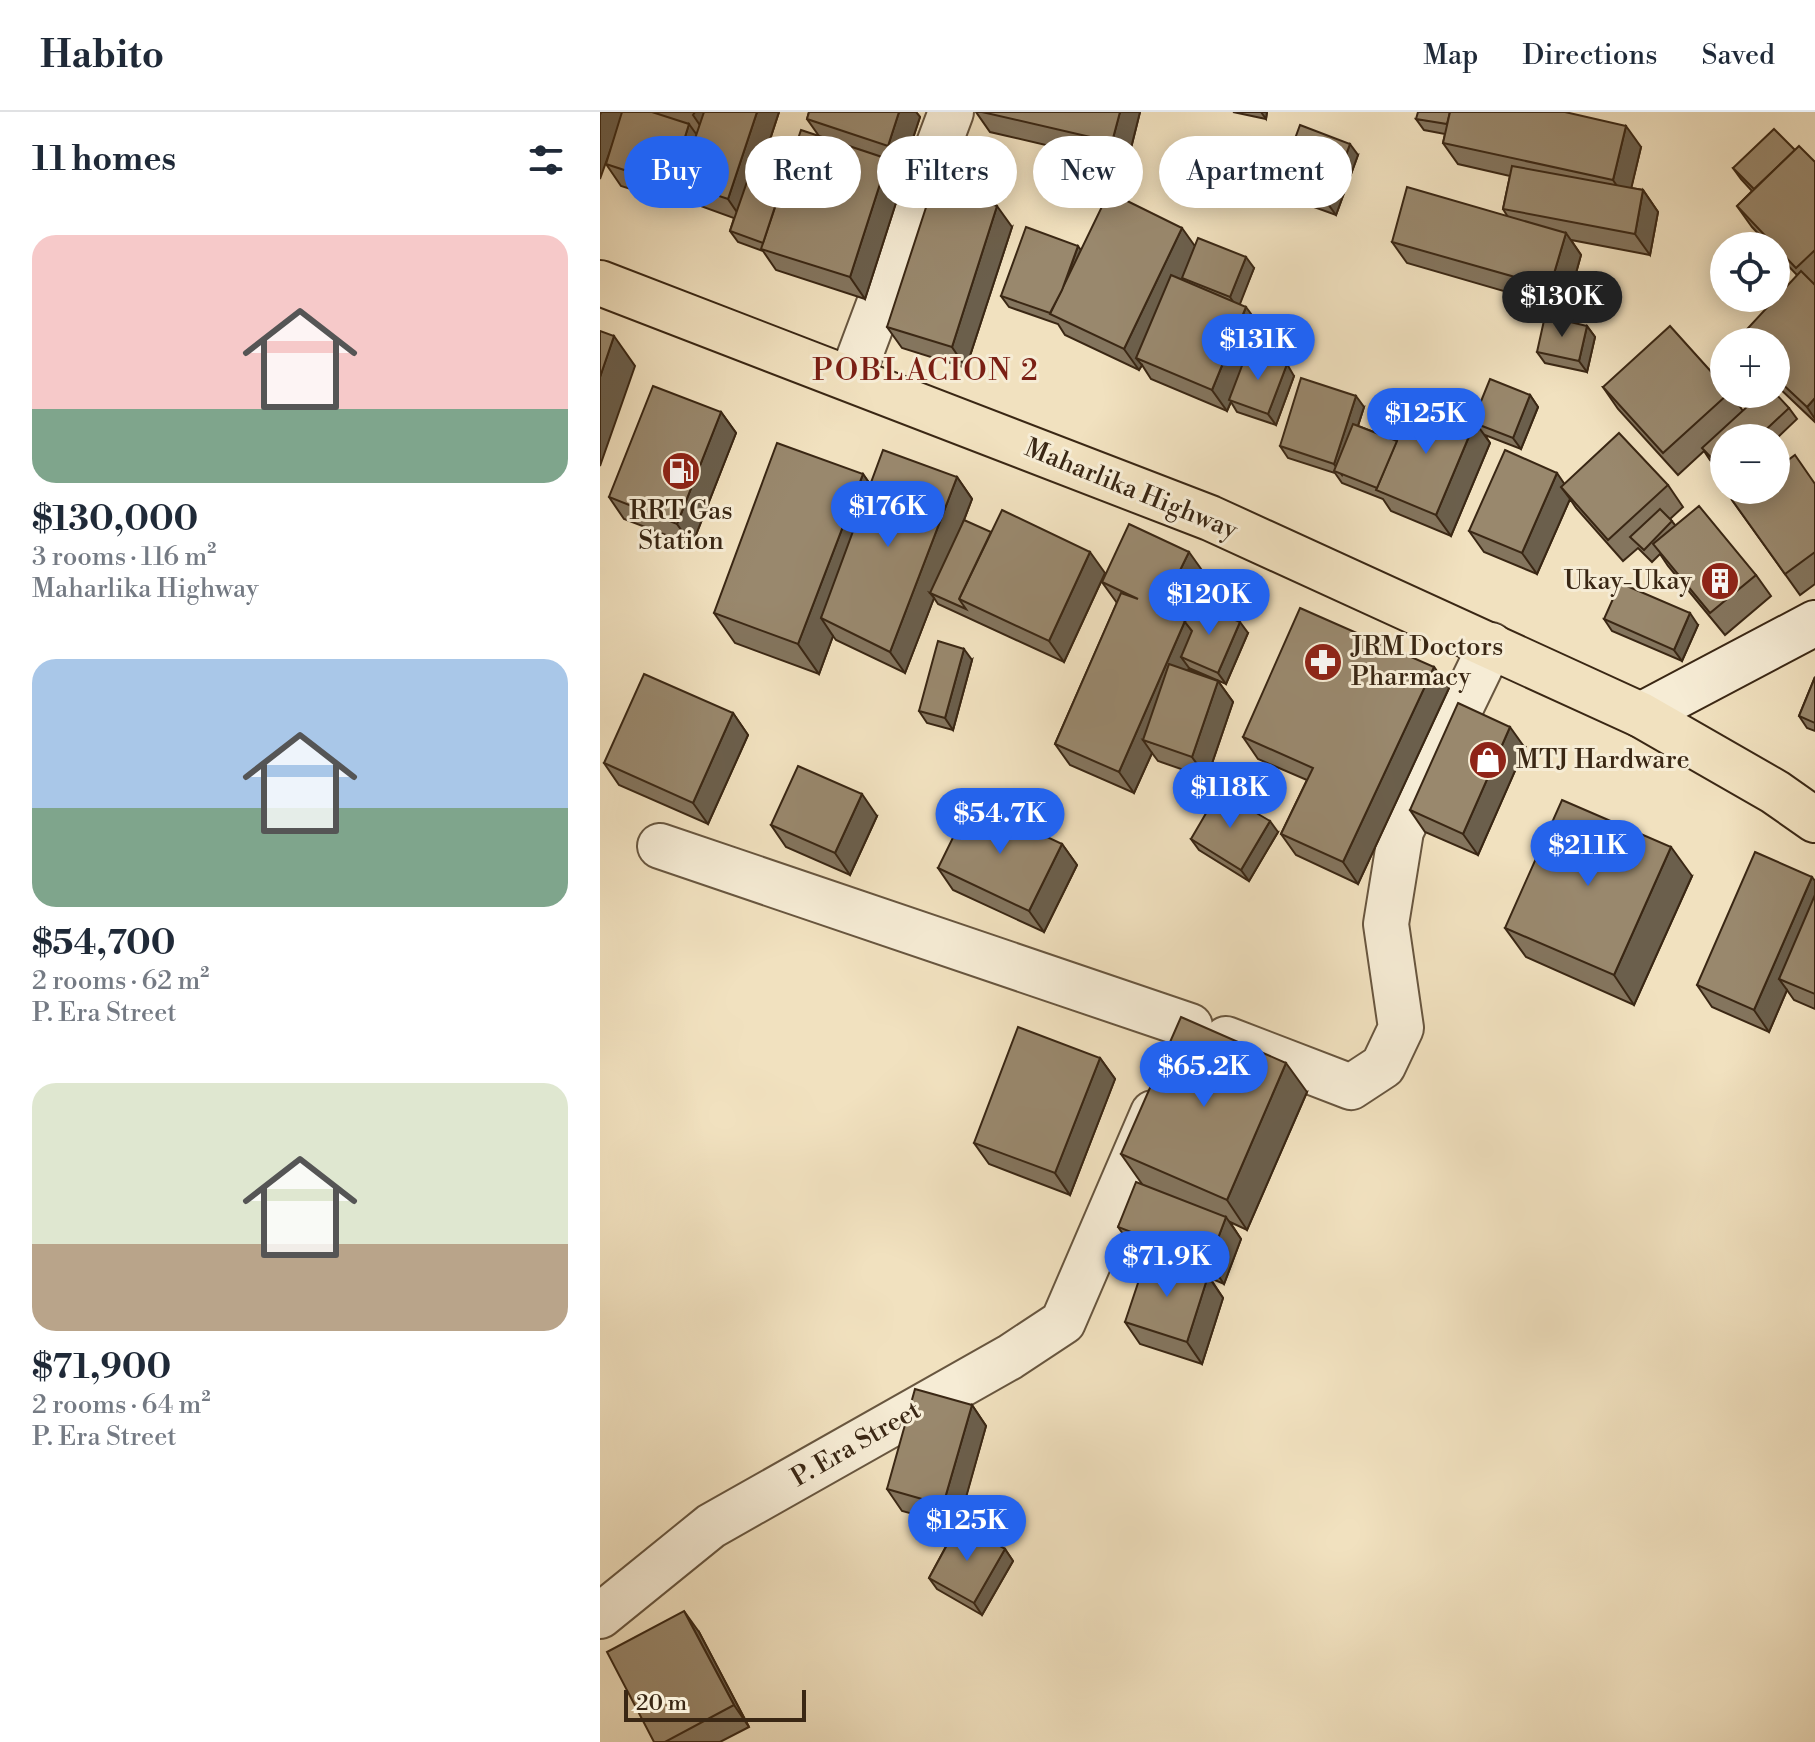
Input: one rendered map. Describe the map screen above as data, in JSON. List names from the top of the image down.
{
  "streets": {
    "highway": ["Maharlika Highway"],
    "street": ["P. Era Street"]
  },
  "districts": ["POBLACION 2"],
  "places": {
    "fuel station": ["RRT Gas Station"],
    "building": ["Ukay-Ukay"],
    "pharmacy": ["JRM Doctors Pharmacy"],
    "shop": ["MTJ Hardware"]
  },
  "scale_bar": "20 m",
  "page": {
    "header": "Habito",
    "nav": ["Map", "Directions", "Saved"],
    "heading": "11 homes",
    "chip": [
      "Buy",
      "Rent",
      "Filters",
      "New",
      "Apartment"
    ],
    "list": [
      {
        "name": "$130,000",
        "note": "3 rooms · 116 m² · Maharlika Highway"
      },
      {
        "name": "$54,700",
        "note": "2 rooms · 62 m² · P. Era Street"
      },
      {
        "name": "$71,900",
        "note": "2 rooms · 64 m² · P. Era Street"
      }
    ],
    "map_buttons": ["+", "−"],
    "price": [
      "$130K",
      "$131K",
      "$125K",
      "$176K",
      "$120K",
      "$118K",
      "$54.7K",
      "$211K",
      "$65.2K",
      "$71.9K",
      "$125K"
    ],
    "scale": "20 m"
  }
}
